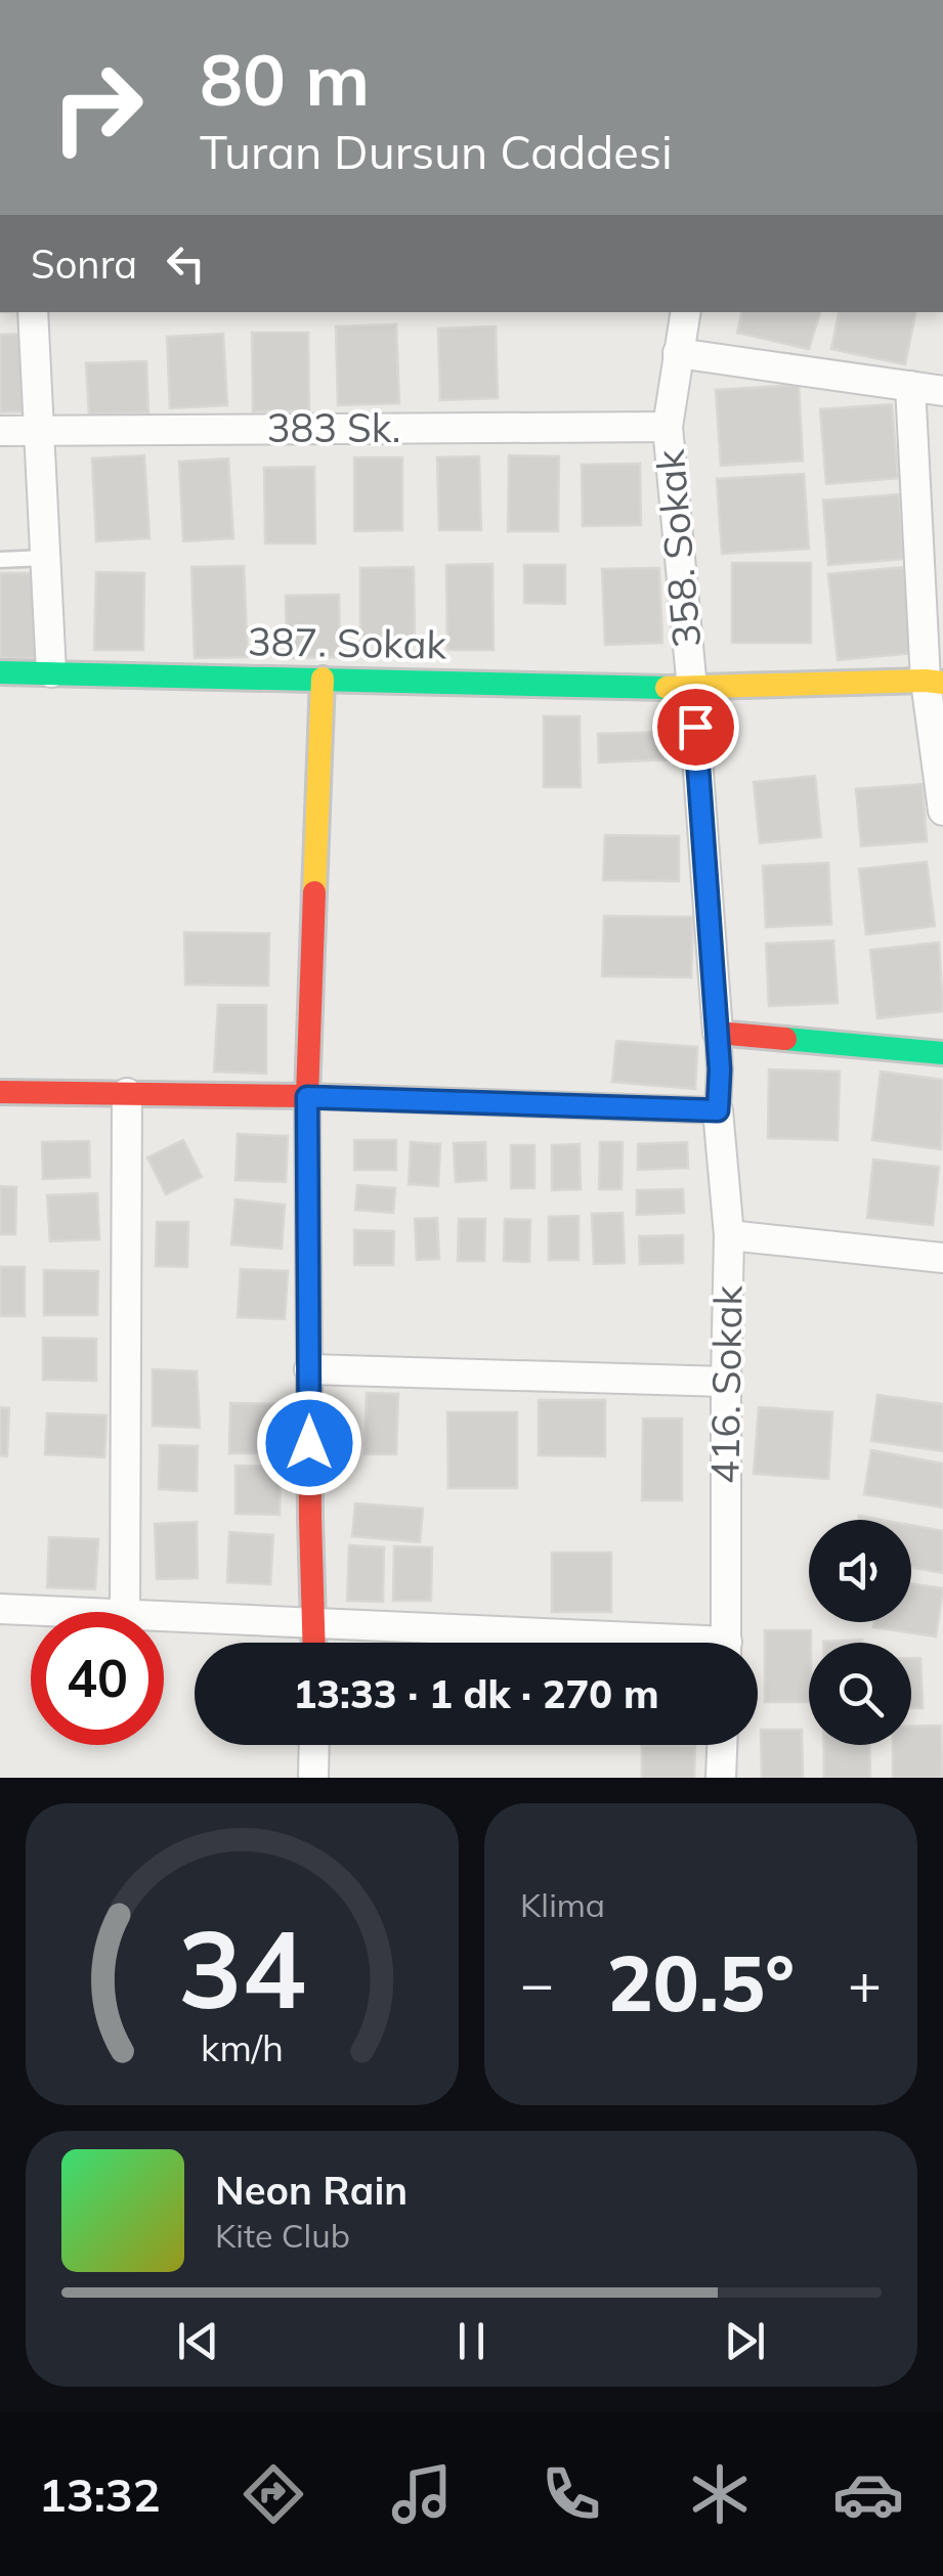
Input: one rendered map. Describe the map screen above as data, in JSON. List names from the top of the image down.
{
  "streets": {
    "street": [
      "383 Sk.",
      "358. Sokak",
      "387. Sokak",
      "416. Sokak"
    ]
  },
  "crossings": [
    ["383 Sk.", "358. Sokak"],
    ["358. Sokak", "387. Sokak"]
  ],
  "page": {
    "turn": ["80 m", "Turan Dursun Caddesi"],
    "then": "Sonra",
    "limit": "40",
    "trip": "13:33 · 1 dk · 270 m",
    "tile": "Klima",
    "heat": ["−", "20.5°", "+"],
    "song": ["Neon Rain", "Kite Club"],
    "tabs": "13:32",
    "gauge": ["34", "km/h"]
  }
}
